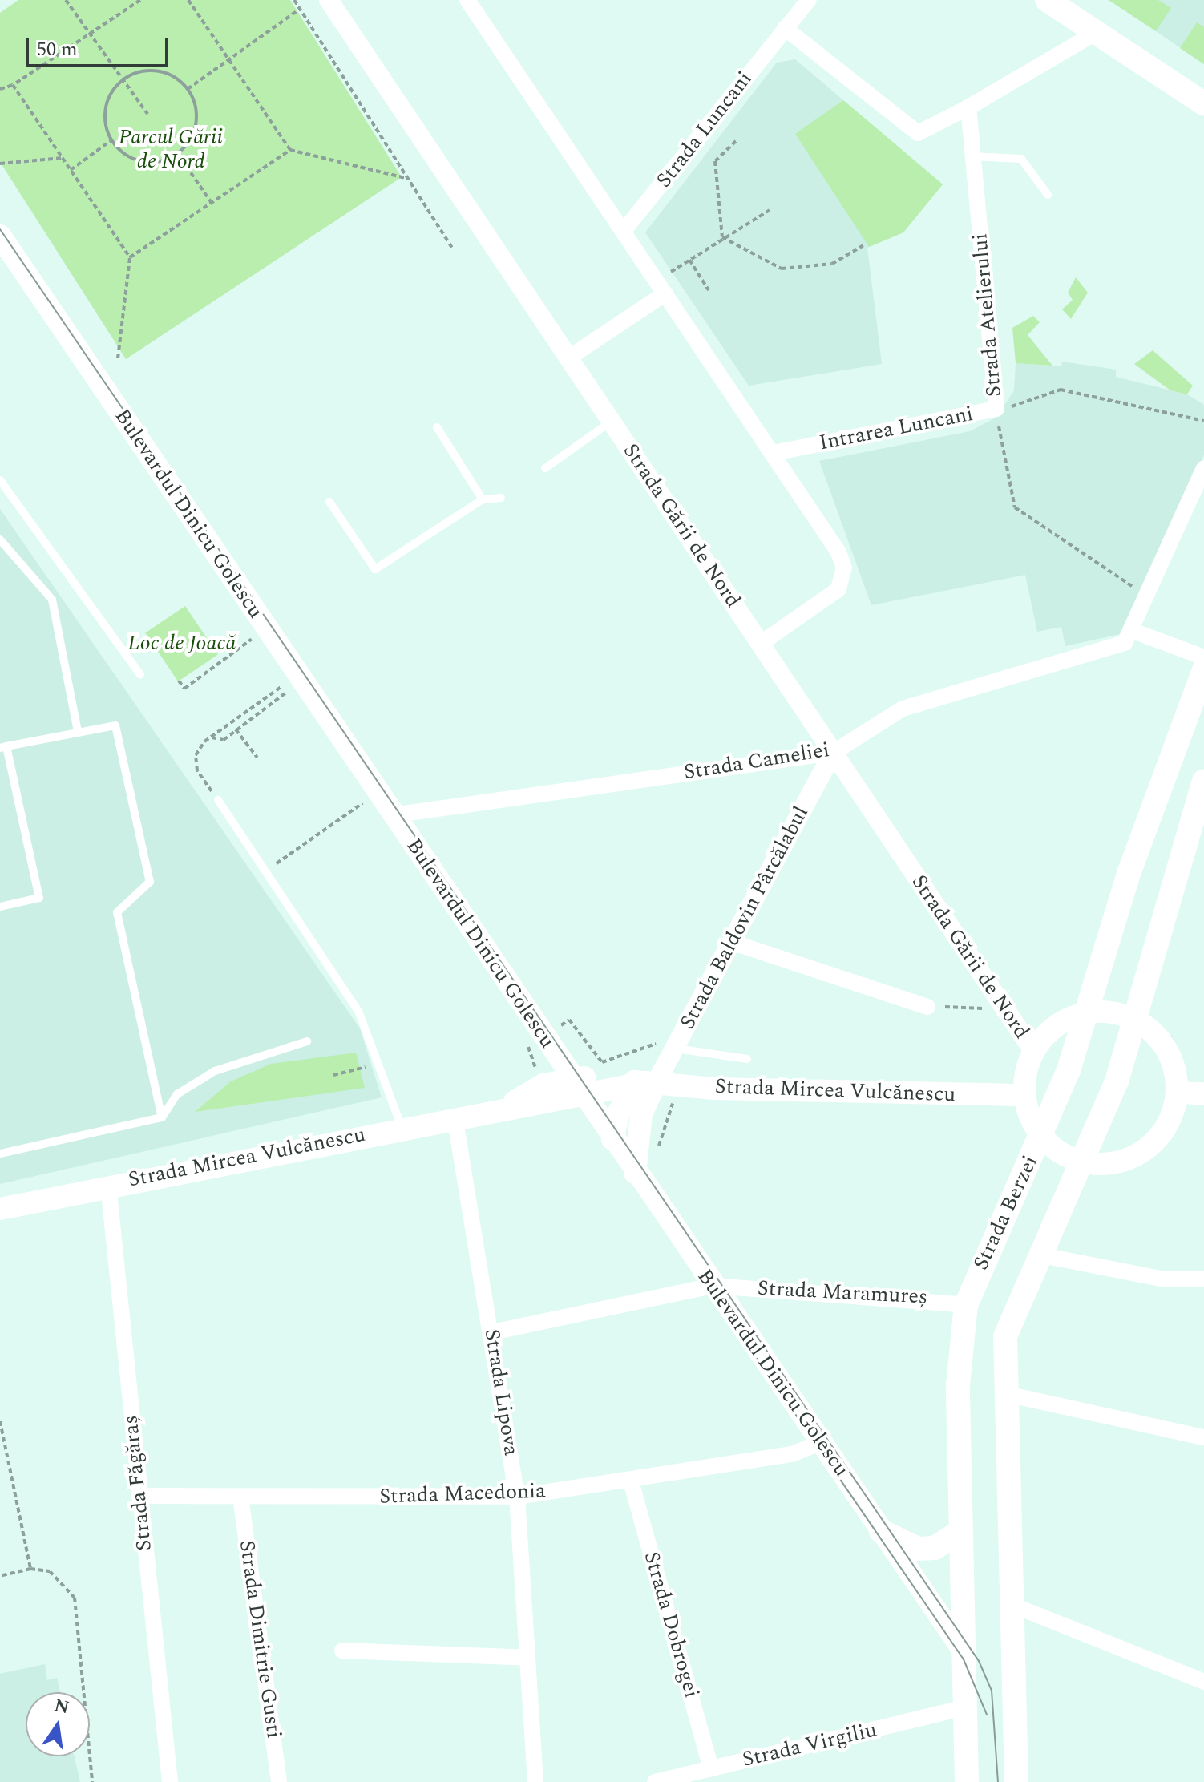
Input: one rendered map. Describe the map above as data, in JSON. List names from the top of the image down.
{
  "streets": {
    "main road": ["Bulevardul Dinicu Golescu", "Strada Mircea Vulcănescu", "Strada Berzei"],
    "street": [
      "Strada Luncani",
      "Strada Atelierului",
      "Intrarea Luncani",
      "Strada Gării de Nord",
      "Strada Cameliei",
      "Strada Baldovin Pârcălabul",
      "Strada Maramureș",
      "Strada Lipova",
      "Strada Făgăraș",
      "Strada Macedonia",
      "Strada Dobrogei",
      "Strada Dimitrie Gusti",
      "Strada Virgiliu"
    ]
  },
  "crossings": [
    ["Strada Atelierului", "Intrarea Luncani"],
    ["Bulevardul Dinicu Golescu", "Strada Cameliei"],
    ["Bulevardul Dinicu Golescu", "Strada Mircea Vulcănescu"],
    ["Bulevardul Dinicu Golescu", "Strada Berzei"],
    ["Bulevardul Dinicu Golescu", "Strada Maramureș"],
    ["Bulevardul Dinicu Golescu", "Strada Macedonia"],
    ["Strada Gării de Nord", "Strada Cameliei"],
    ["Strada Gării de Nord", "Strada Baldovin Pârcălabul"],
    ["Strada Cameliei", "Strada Baldovin Pârcălabul"],
    ["Strada Baldovin Pârcălabul", "Strada Mircea Vulcănescu"],
    ["Strada Mircea Vulcănescu", "Strada Lipova"],
    ["Strada Mircea Vulcănescu", "Strada Făgăraș"],
    ["Strada Berzei", "Strada Maramureș"],
    ["Strada Berzei", "Strada Virgiliu"],
    ["Strada Maramureș", "Strada Lipova"],
    ["Strada Lipova", "Strada Macedonia"],
    ["Strada Făgăraș", "Strada Macedonia"],
    ["Strada Macedonia", "Strada Dobrogei"],
    ["Strada Macedonia", "Strada Dimitrie Gusti"],
    ["Strada Dobrogei", "Strada Virgiliu"]
  ],
  "parks": ["Parcul Gării de Nord", "Loc de Joacă"],
  "scale_bar": "50 m",
  "north": "top"
}
